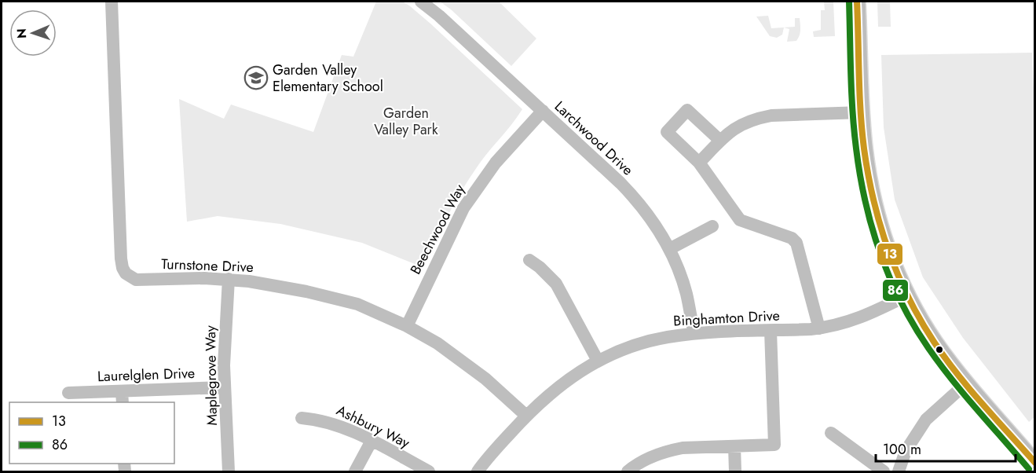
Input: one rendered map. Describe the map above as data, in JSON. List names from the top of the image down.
{
  "streets": {
    "street": [
      "Larchwood Drive",
      "Beechwood Way",
      "Turnstone Drive",
      "Binghamton Drive",
      "Laurelglen Drive",
      "Maplegrove Way",
      "Ashbury Way"
    ]
  },
  "crossings": [
    ["Larchwood Drive", "Beechwood Way"],
    ["Larchwood Drive", "Binghamton Drive"],
    ["Beechwood Way", "Turnstone Drive"],
    ["Turnstone Drive", "Binghamton Drive"],
    ["Turnstone Drive", "Maplegrove Way"],
    ["Laurelglen Drive", "Maplegrove Way"]
  ],
  "parks": ["Garden Valley Park"],
  "places": {
    "school or university": ["Garden Valley Elementary School"]
  },
  "lines": ["transit line 13", "transit line 86"],
  "legend": ["13", "86"],
  "scale_bar": "100 m",
  "north": "left"
}
